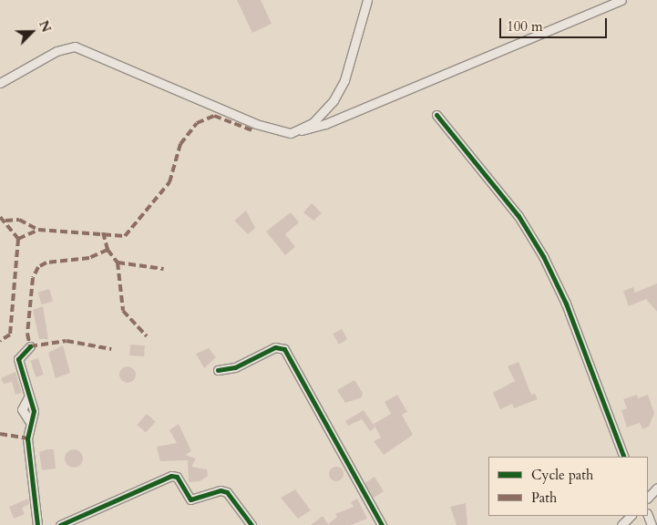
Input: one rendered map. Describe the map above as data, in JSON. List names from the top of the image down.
{
  "legend": ["Cycle path", "Path"],
  "scale_bar": "100 m",
  "north": "top right"
}
